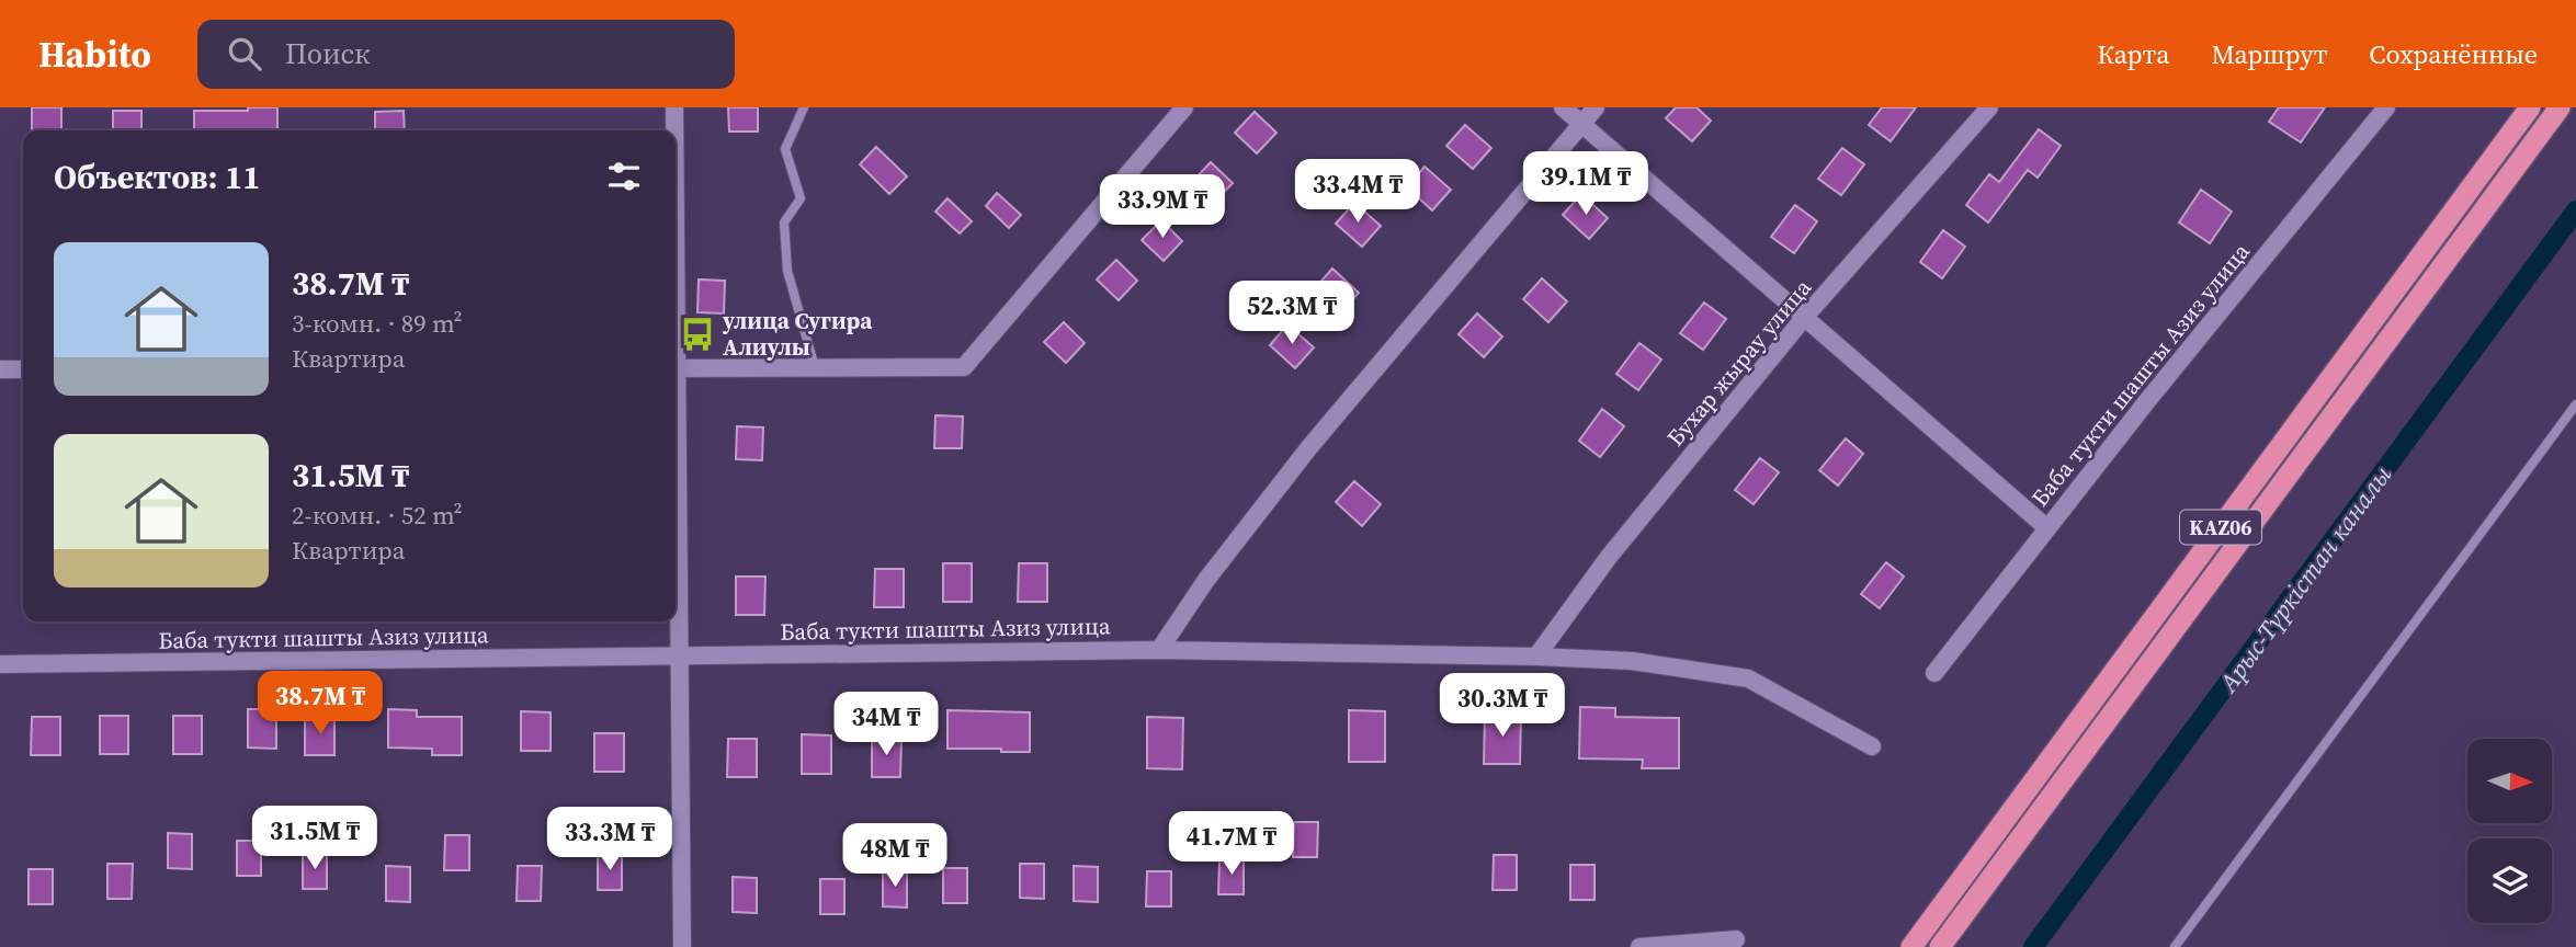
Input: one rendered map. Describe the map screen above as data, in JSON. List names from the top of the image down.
{
  "streets": {
    "highway": ["KАZ06"],
    "street": ["Бухар жырау улица", "Баба тукти шашты Азиз улица"]
  },
  "crossings": [
    ["Бухар жырау улица", "Баба тукти шашты Азиз улица"]
  ],
  "water": ["Арыс-Түркістан каналы"],
  "places": {
    "bus stop": ["улица Сугира Алиулы"]
  },
  "north": "right",
  "page": {
    "header": "Habito",
    "search": "Поиск",
    "nav": ["Карта", "Маршрут", "Сохранённые"],
    "heading": "Объектов: 11",
    "price": [
      "39.1M ₸",
      "33.4M ₸",
      "33.9M ₸",
      "52.3M ₸",
      "38.7M ₸",
      "30.3M ₸",
      "34M ₸",
      "31.5M ₸",
      "33.3M ₸",
      "41.7M ₸",
      "48M ₸"
    ],
    "list": [
      {
        "name": "38.7M ₸",
        "note": "3-комн. · 89 m² · Квартира"
      },
      {
        "name": "31.5M ₸",
        "note": "2-комн. · 52 m² · Квартира"
      }
    ]
  }
}
